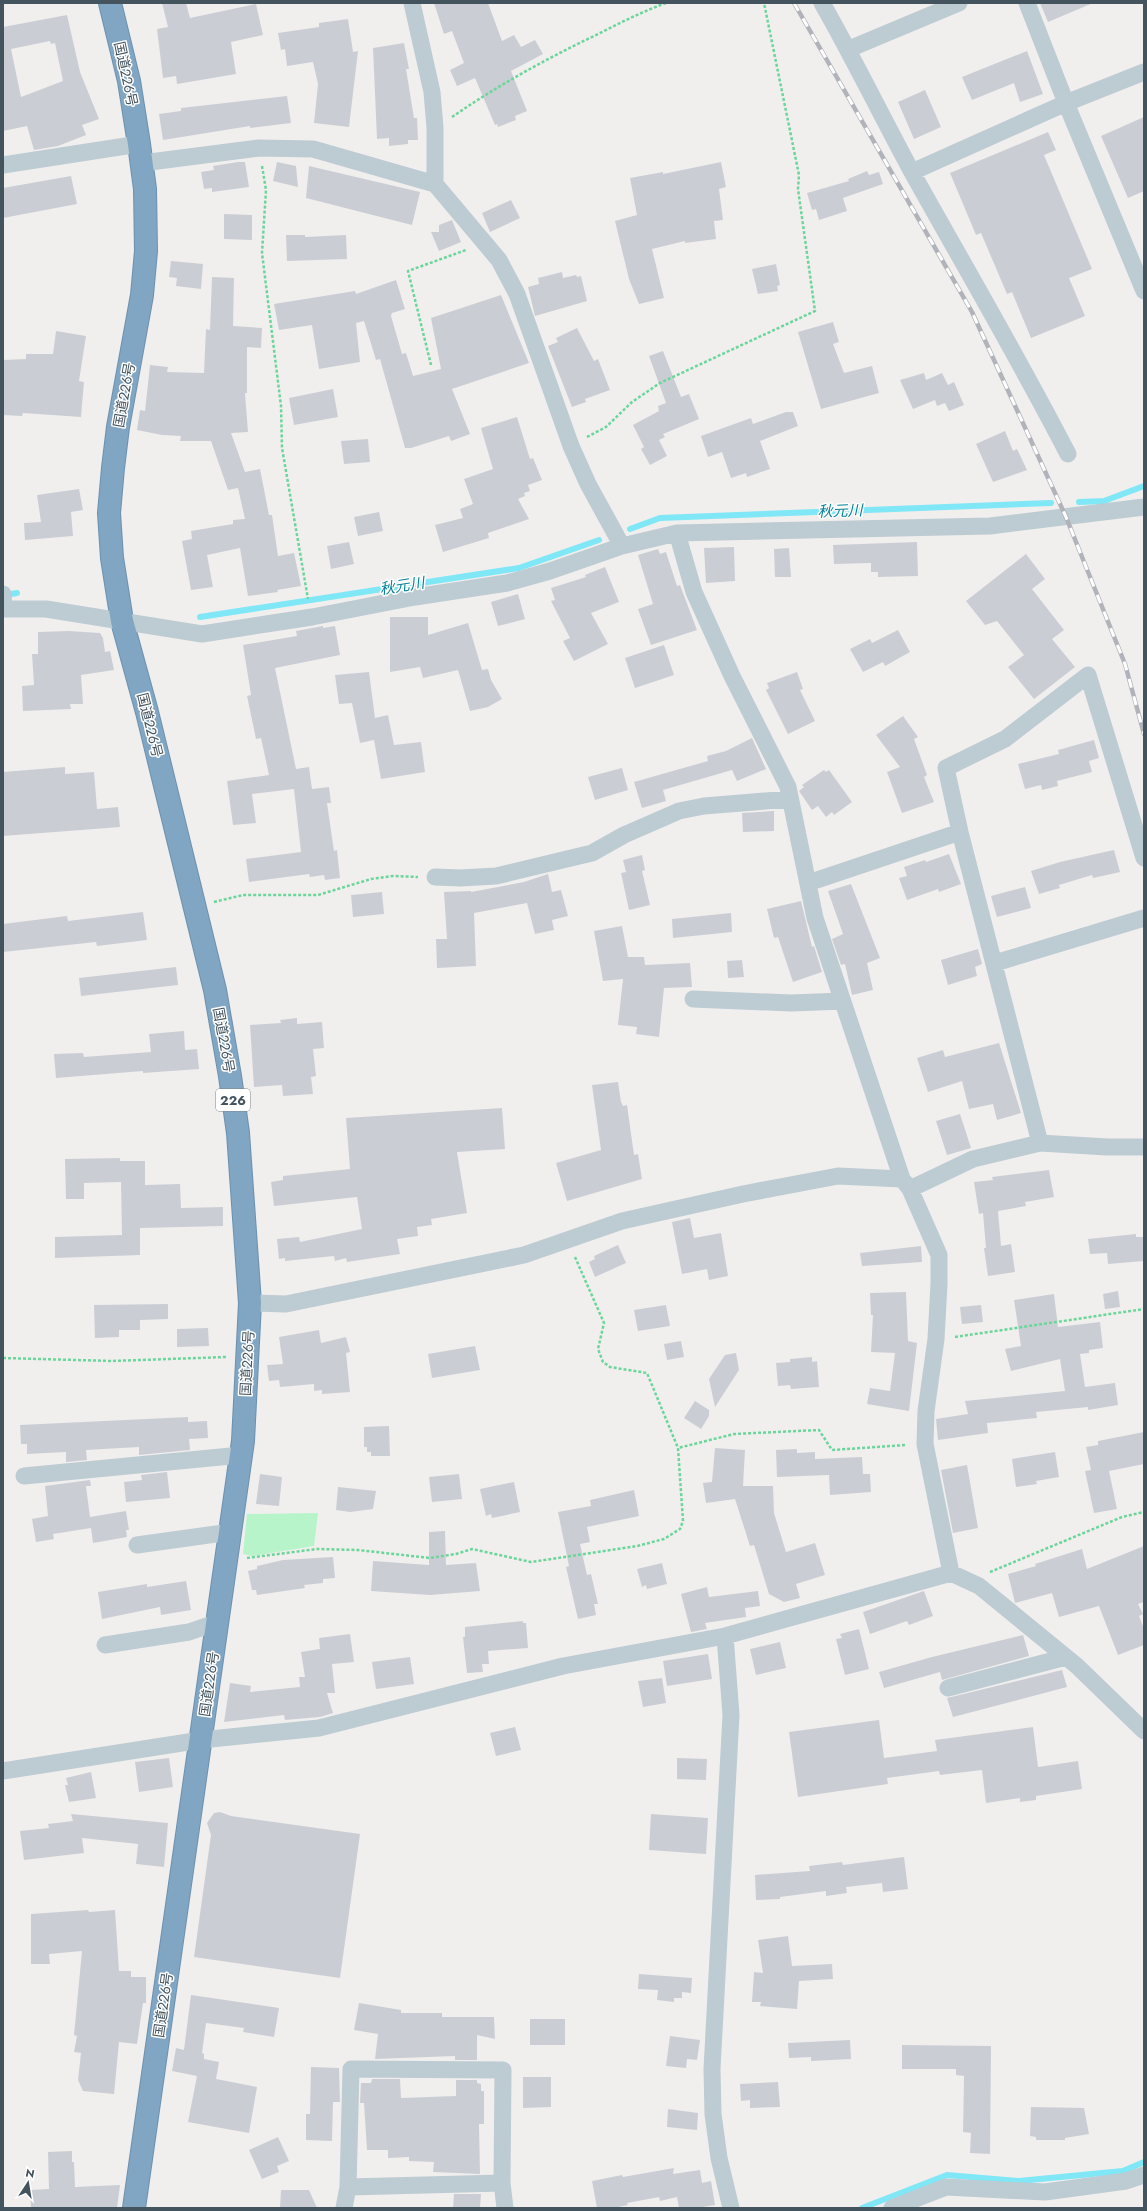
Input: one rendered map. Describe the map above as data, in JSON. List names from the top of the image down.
{
  "streets": {
    "highway": ["国道226号", "226"]
  },
  "water": ["秋元川"],
  "north": "top"
}
